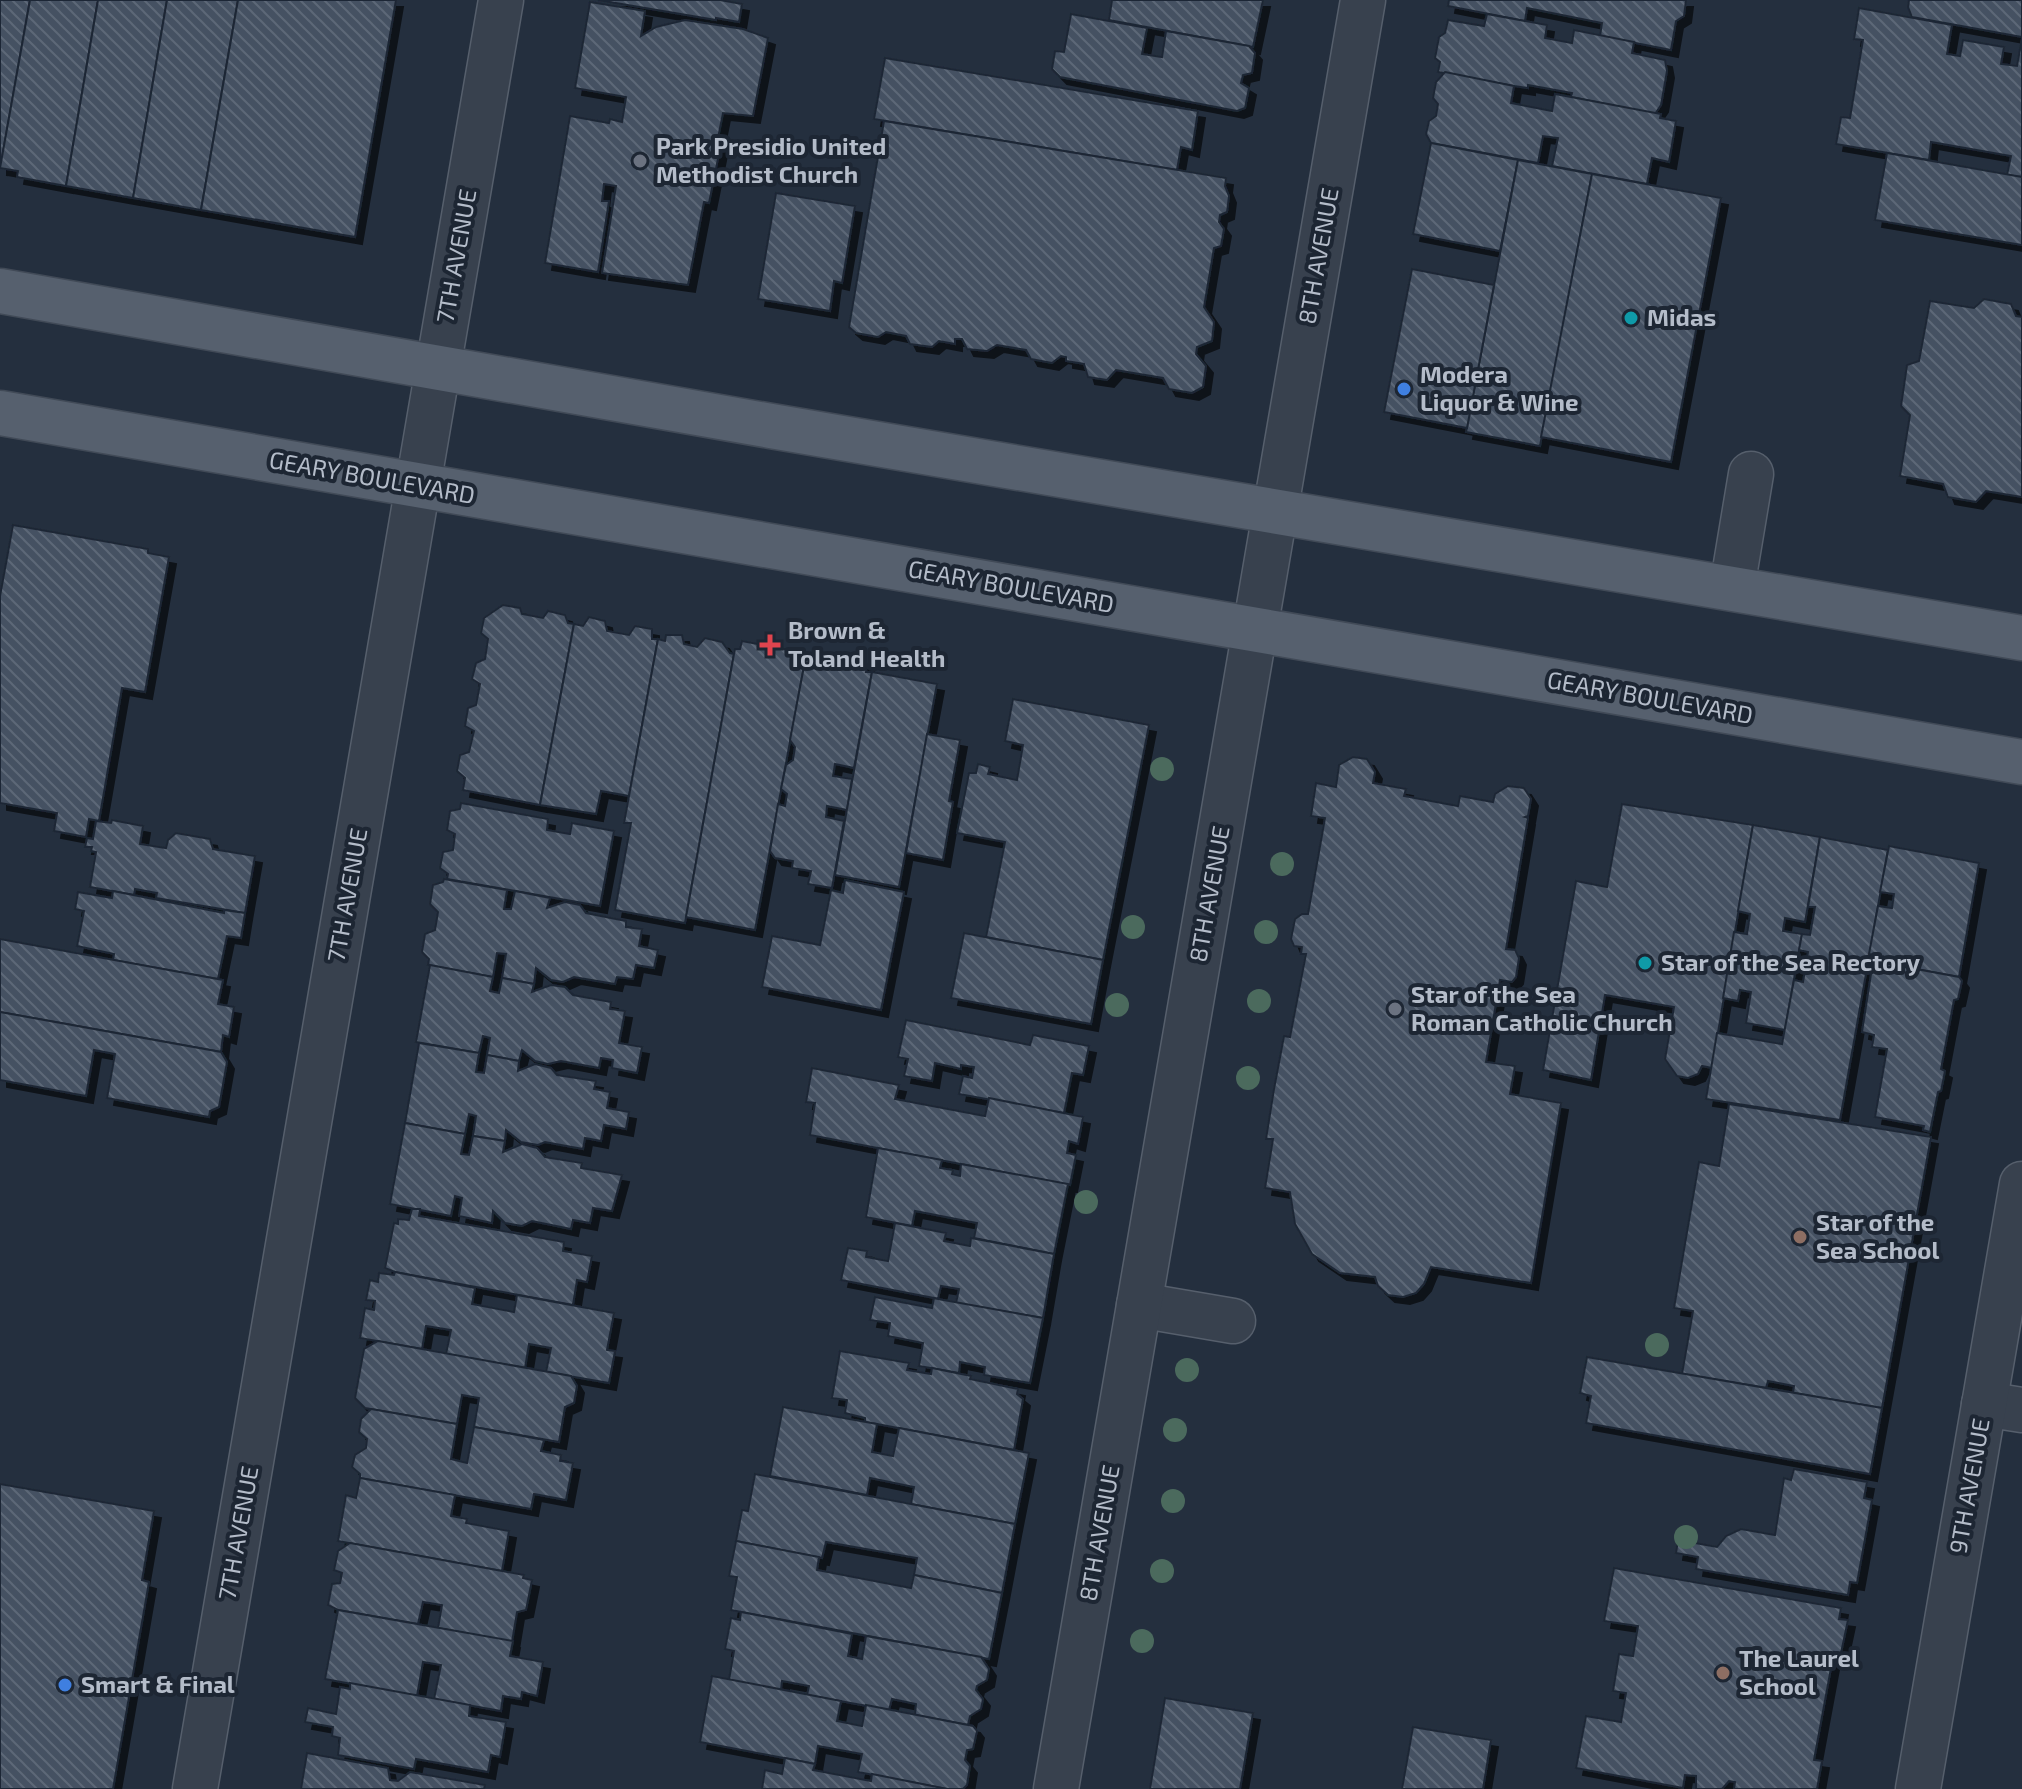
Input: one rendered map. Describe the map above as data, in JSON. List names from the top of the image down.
{
  "streets": {
    "main road": ["GEARY BOULEVARD"],
    "street": ["7TH AVENUE", "8TH AVENUE", "9TH AVENUE"]
  },
  "crossings": [
    ["7TH AVENUE", "GEARY BOULEVARD"],
    ["8TH AVENUE", "GEARY BOULEVARD"]
  ],
  "places": {
    "other": [
      "Park Presidio United Methodist Church",
      "Midas",
      "Modera Liquor & Wine",
      "Star of the Sea Rectory",
      "Star of the Sea Roman Catholic Church",
      "Star of the Sea School",
      "The Laurel School",
      "Smart & Final"
    ],
    "health": ["Brown & Toland Health"]
  }
}
